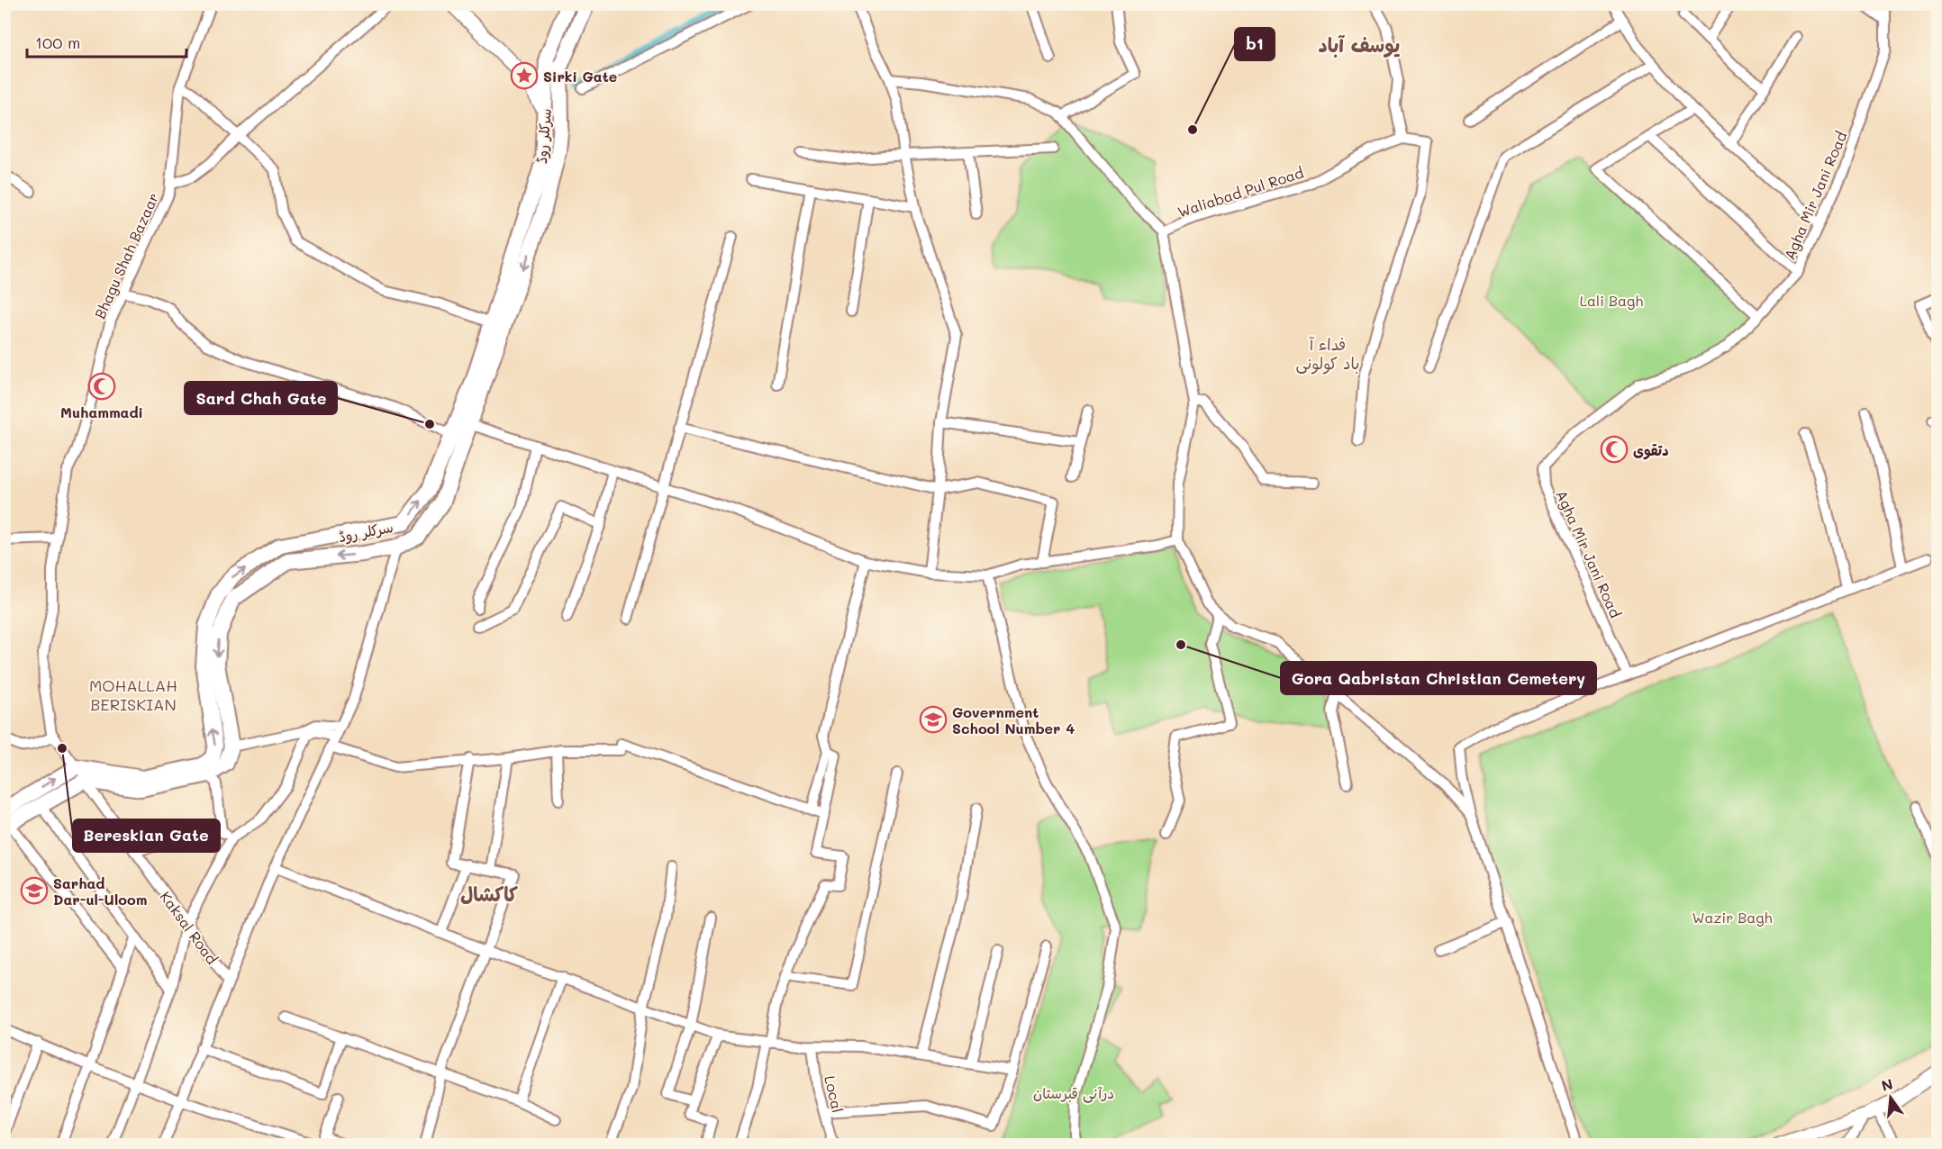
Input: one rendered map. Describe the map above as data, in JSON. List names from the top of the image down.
{
  "streets": {
    "main road": ["سرکلر روڈ", "Kaksal Road"],
    "street": [
      "Waliabad Pul Road",
      "Agha Mir Jani Road",
      "Bhagu Shah Bazaar",
      "Local"
    ]
  },
  "crossings": [
    ["Bhagu Shah Bazaar", "Kaksal Road"]
  ],
  "one_way": ["سرکلر روڈ"],
  "districts": [
    "یوسف آباد",
    "فداء آ باد کولونی",
    "MOHALLAH BERISKIAN",
    "کاکشال"
  ],
  "parks": ["Lali Bagh", "Wazir Bagh", "درآنی قبرستان"],
  "places": {
    "place": ["Sirki Gate"],
    "other": [
      "b1",
      "Sard Chah Gate",
      "Gora Qabristan Christian Cemetery",
      "Bereskian Gate"
    ],
    "mosque": ["Muhammadi", "دتقوى"],
    "school or university": ["Government School Number 4", "Sarhad Dar-ul-Uloom"]
  },
  "scale_bar": "100 m",
  "north": "top"
}
